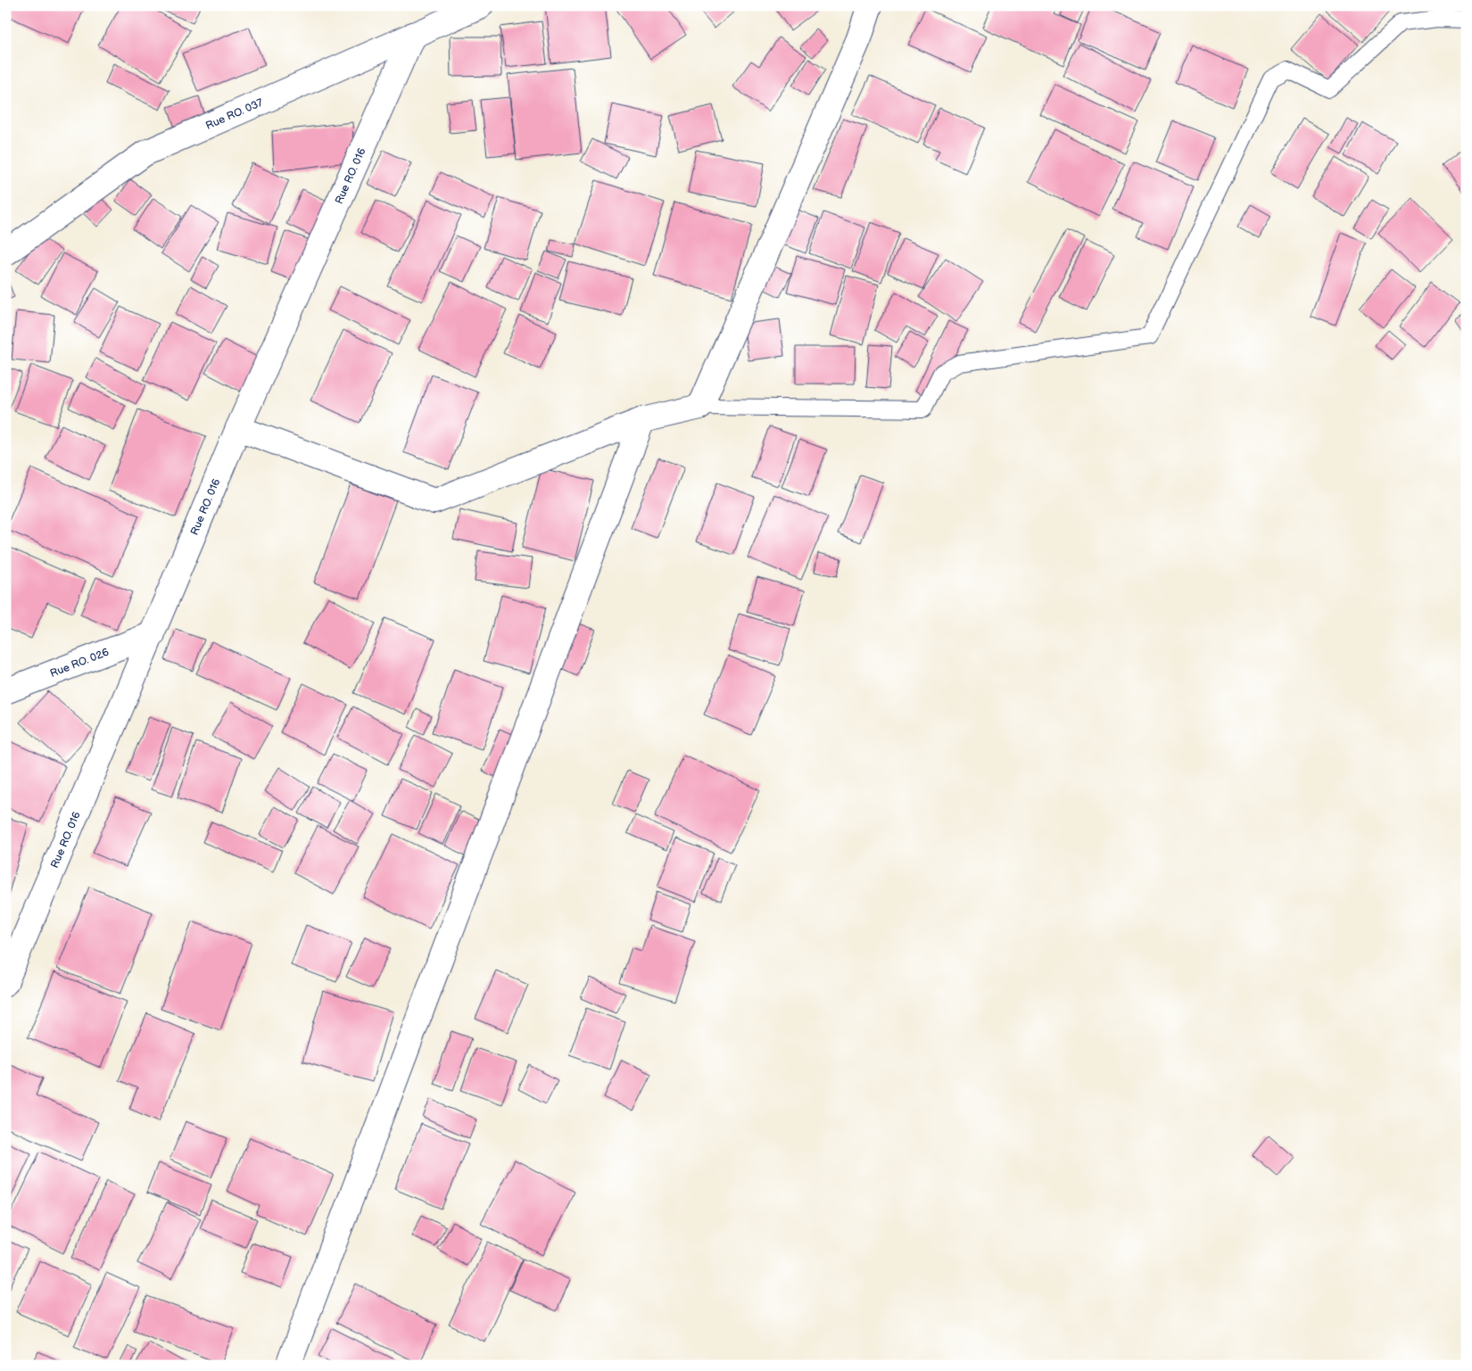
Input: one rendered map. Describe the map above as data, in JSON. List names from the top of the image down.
{
  "streets": {
    "street": ["Rue RO. 037", "Rue RO. 016", "Rue RO. 026"]
  },
  "crossings": [
    ["Rue RO. 037", "Rue RO. 016"],
    ["Rue RO. 016", "Rue RO. 026"]
  ]
}
